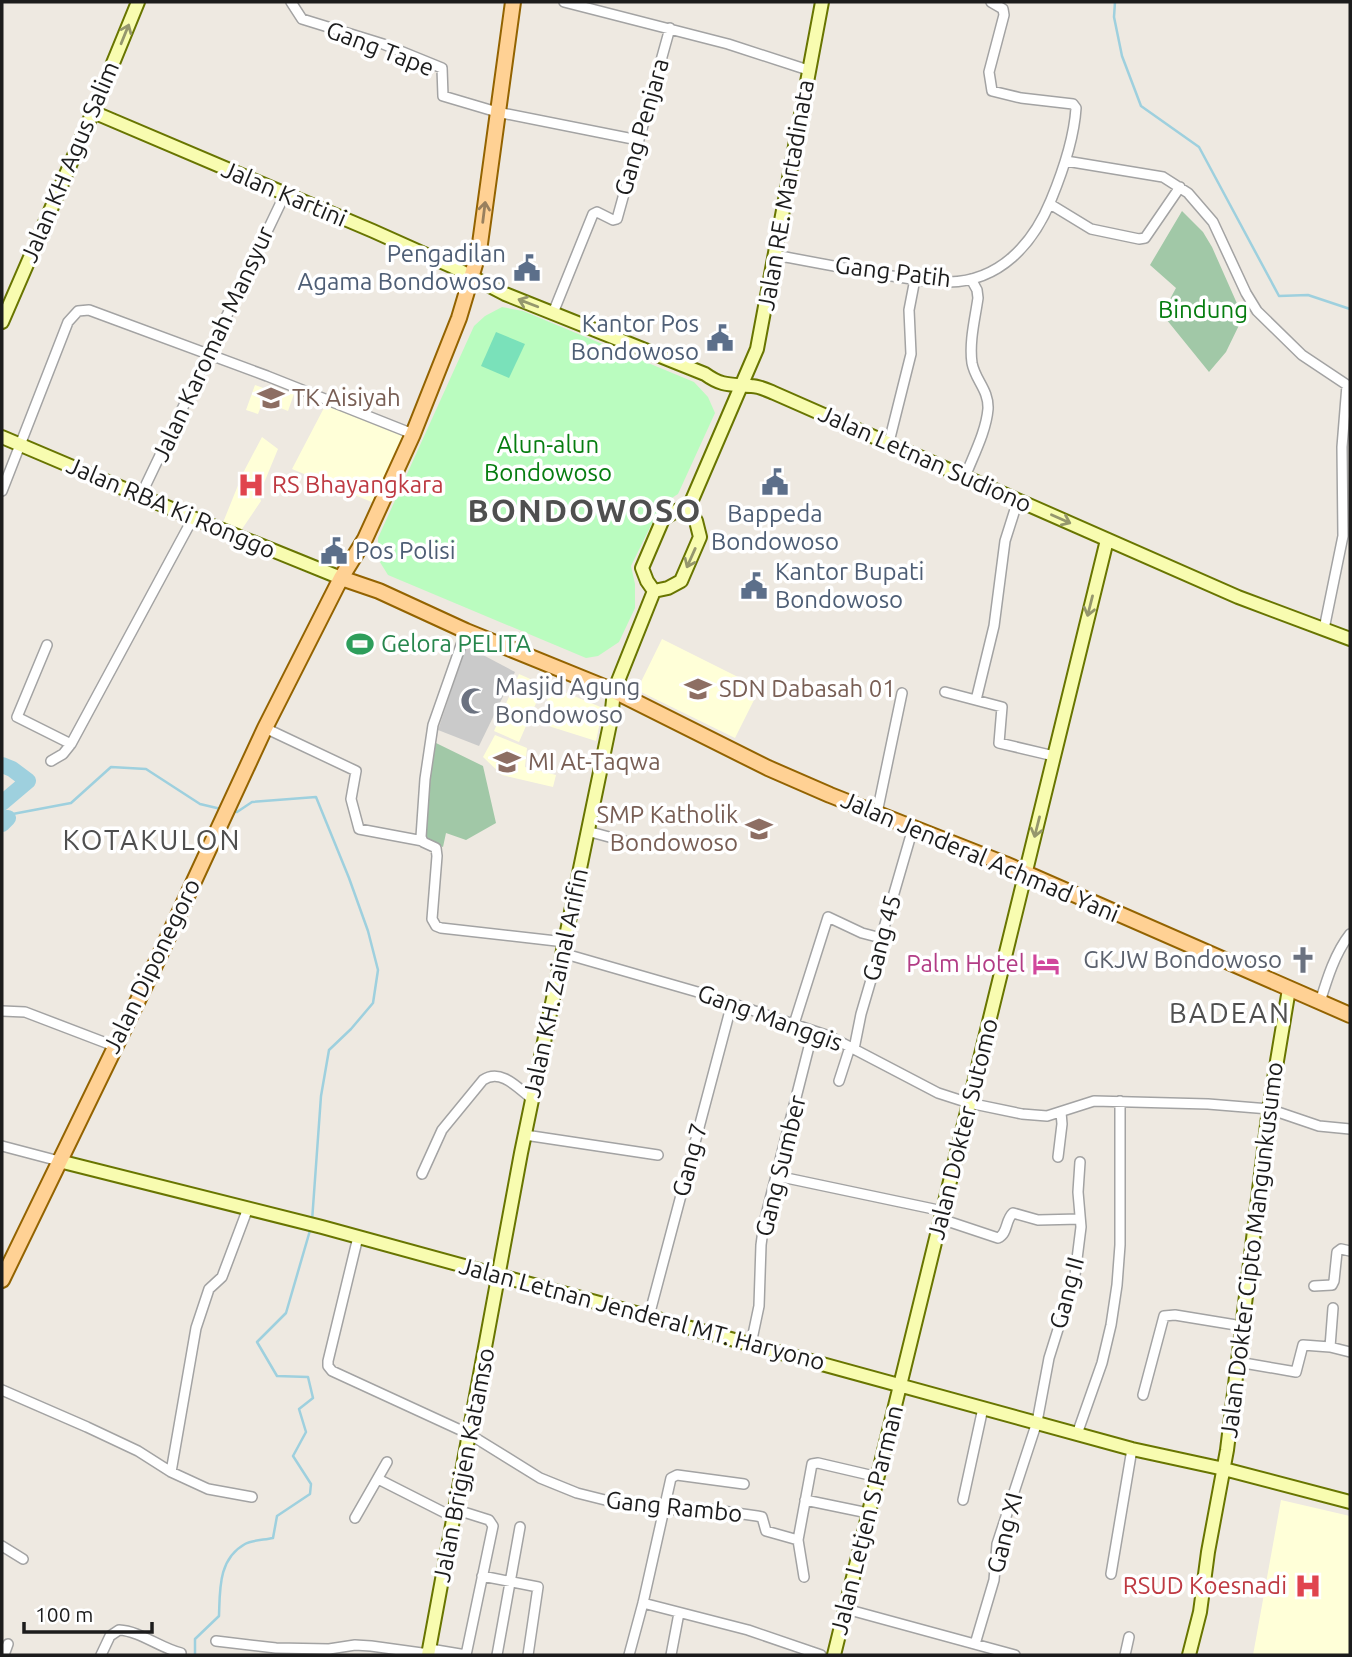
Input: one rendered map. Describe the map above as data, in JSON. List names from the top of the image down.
{
  "streets": {
    "main road": [
      "Jalan KH Agus Salim",
      "Jalan Kartini",
      "Jalan RE. Martadinata",
      "Jalan Letnan Sudiono",
      "Jalan RBA Ki Ronggo",
      "Jalan Jenderal Achmad Yani",
      "Jalan Diponegoro",
      "Jalan KH. Zainal Arifin",
      "Jalan Dokter Sutomo",
      "Jalan Dokter Cipto Mangunkusumo",
      "Jalan Letnan Jenderal MT. Haryono",
      "Jalan Brigjen Katamso",
      "Jalan Letjen S Parman"
    ],
    "street": [
      "Gang Tape",
      "Gang Penjara",
      "Gang Patih",
      "Jalan Karomah Mansyur",
      "Gang 45",
      "Gang Manggis",
      "Gang 7",
      "Gang Sumber",
      "Gang II",
      "Gang Rambo",
      "Gang XI"
    ]
  },
  "crossings": [
    ["Gang Tape", "Jalan Diponegoro"],
    ["Gang Penjara", "Jalan Kartini"],
    ["Gang Penjara", "Jalan Letnan Sudiono"],
    ["Jalan KH Agus Salim", "Jalan Kartini"],
    ["Jalan Kartini", "Jalan Karomah Mansyur"],
    ["Jalan Kartini", "Jalan Letnan Sudiono"],
    ["Jalan Kartini", "Jalan Diponegoro"],
    ["Jalan RE. Martadinata", "Gang Patih"],
    ["Jalan RE. Martadinata", "Jalan Letnan Sudiono"],
    ["Jalan Karomah Mansyur", "Jalan RBA Ki Ronggo"],
    ["Jalan Letnan Sudiono", "Jalan Dokter Sutomo"],
    ["Jalan RBA Ki Ronggo", "Jalan Jenderal Achmad Yani"],
    ["Jalan RBA Ki Ronggo", "Jalan Diponegoro"],
    ["Jalan Jenderal Achmad Yani", "Gang 45"],
    ["Jalan Jenderal Achmad Yani", "Jalan Diponegoro"],
    ["Jalan Jenderal Achmad Yani", "Jalan KH. Zainal Arifin"],
    ["Jalan Jenderal Achmad Yani", "Jalan Dokter Sutomo"],
    ["Jalan Jenderal Achmad Yani", "Jalan Dokter Cipto Mangunkusumo"],
    ["Gang 45", "Gang Manggis"],
    ["Jalan Diponegoro", "Jalan Letnan Jenderal MT. Haryono"],
    ["Jalan KH. Zainal Arifin", "Gang Manggis"],
    ["Jalan KH. Zainal Arifin", "Jalan Letnan Jenderal MT. Haryono"],
    ["Jalan KH. Zainal Arifin", "Jalan Brigjen Katamso"],
    ["Gang Manggis", "Jalan Dokter Sutomo"],
    ["Gang Manggis", "Gang 7"],
    ["Gang Manggis", "Gang Sumber"],
    ["Gang Manggis", "Jalan Dokter Cipto Mangunkusumo"],
    ["Jalan Dokter Sutomo", "Jalan Letnan Jenderal MT. Haryono"],
    ["Jalan Dokter Sutomo", "Jalan Letjen S Parman"],
    ["Gang 7", "Jalan Letnan Jenderal MT. Haryono"],
    ["Gang Sumber", "Jalan Letnan Jenderal MT. Haryono"],
    ["Jalan Dokter Cipto Mangunkusumo", "Jalan Letnan Jenderal MT. Haryono"],
    ["Gang II", "Jalan Letnan Jenderal MT. Haryono"],
    ["Gang II", "Gang XI"],
    ["Jalan Letnan Jenderal MT. Haryono", "Jalan Brigjen Katamso"],
    ["Jalan Letnan Jenderal MT. Haryono", "Gang Rambo"],
    ["Jalan Letnan Jenderal MT. Haryono", "Jalan Letjen S Parman"],
    ["Jalan Letnan Jenderal MT. Haryono", "Gang XI"],
    ["Jalan Brigjen Katamso", "Gang Rambo"]
  ],
  "one_way": ["Jalan Dokter Sutomo"],
  "districts": ["BONDOWOSO", "KOTAKULON", "BADEAN"],
  "parks": ["Bindung", "Alun-alun Bondowoso"],
  "places": {
    "public building": [
      "Pengadilan Agama Bondowoso",
      "Kantor Pos Bondowoso",
      "Bappeda Bondowoso",
      "Pos Polisi",
      "Kantor Bupati Bondowoso"
    ],
    "school or university": [
      "TK Aisiyah",
      "SDN Dabasah 01",
      "MI At-Taqwa",
      "SMP Katholik Bondowoso"
    ],
    "hospital": ["RS Bhayangkara", "RSUD Koesnadi"],
    "sports": ["Gelora PELITA"],
    "mosque": ["Masjid Agung Bondowoso"],
    "church": ["GKJW Bondowoso"],
    "hotel": ["Palm Hotel"]
  },
  "scale_bar": "100 m"
}
